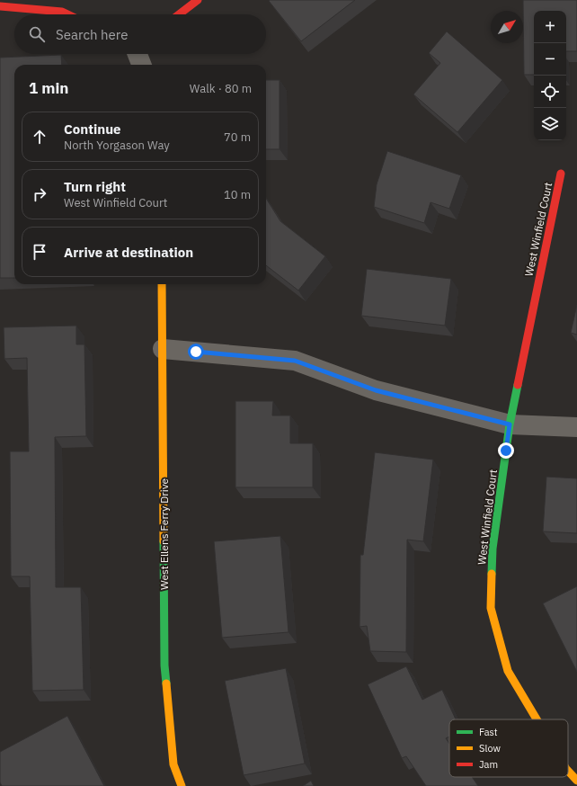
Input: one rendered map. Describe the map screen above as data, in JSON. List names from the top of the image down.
{
  "streets": {
    "street": ["West Winfield Court", "West Ellens Ferry Drive"]
  },
  "legend": ["Fast", "Slow", "Jam"],
  "north": "top right",
  "page": {
    "map_buttons": ["+", "−"],
    "search": "Search here",
    "heading": ["1 min", "Walk · 80 m"],
    "list": [
      ["Continue", "North Yorgason Way", "70 m"],
      ["Turn right", "West Winfield Court", "10 m"],
      "Arrive at destination"
    ]
  }
}
